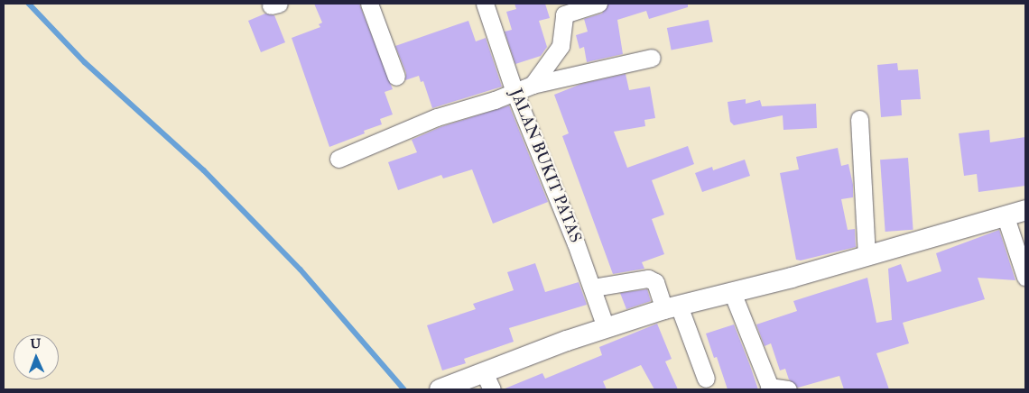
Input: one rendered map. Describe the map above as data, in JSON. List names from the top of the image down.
{
  "streets": {
    "street": ["JALAN BUKIT PATAS"]
  },
  "north": "top"
}
